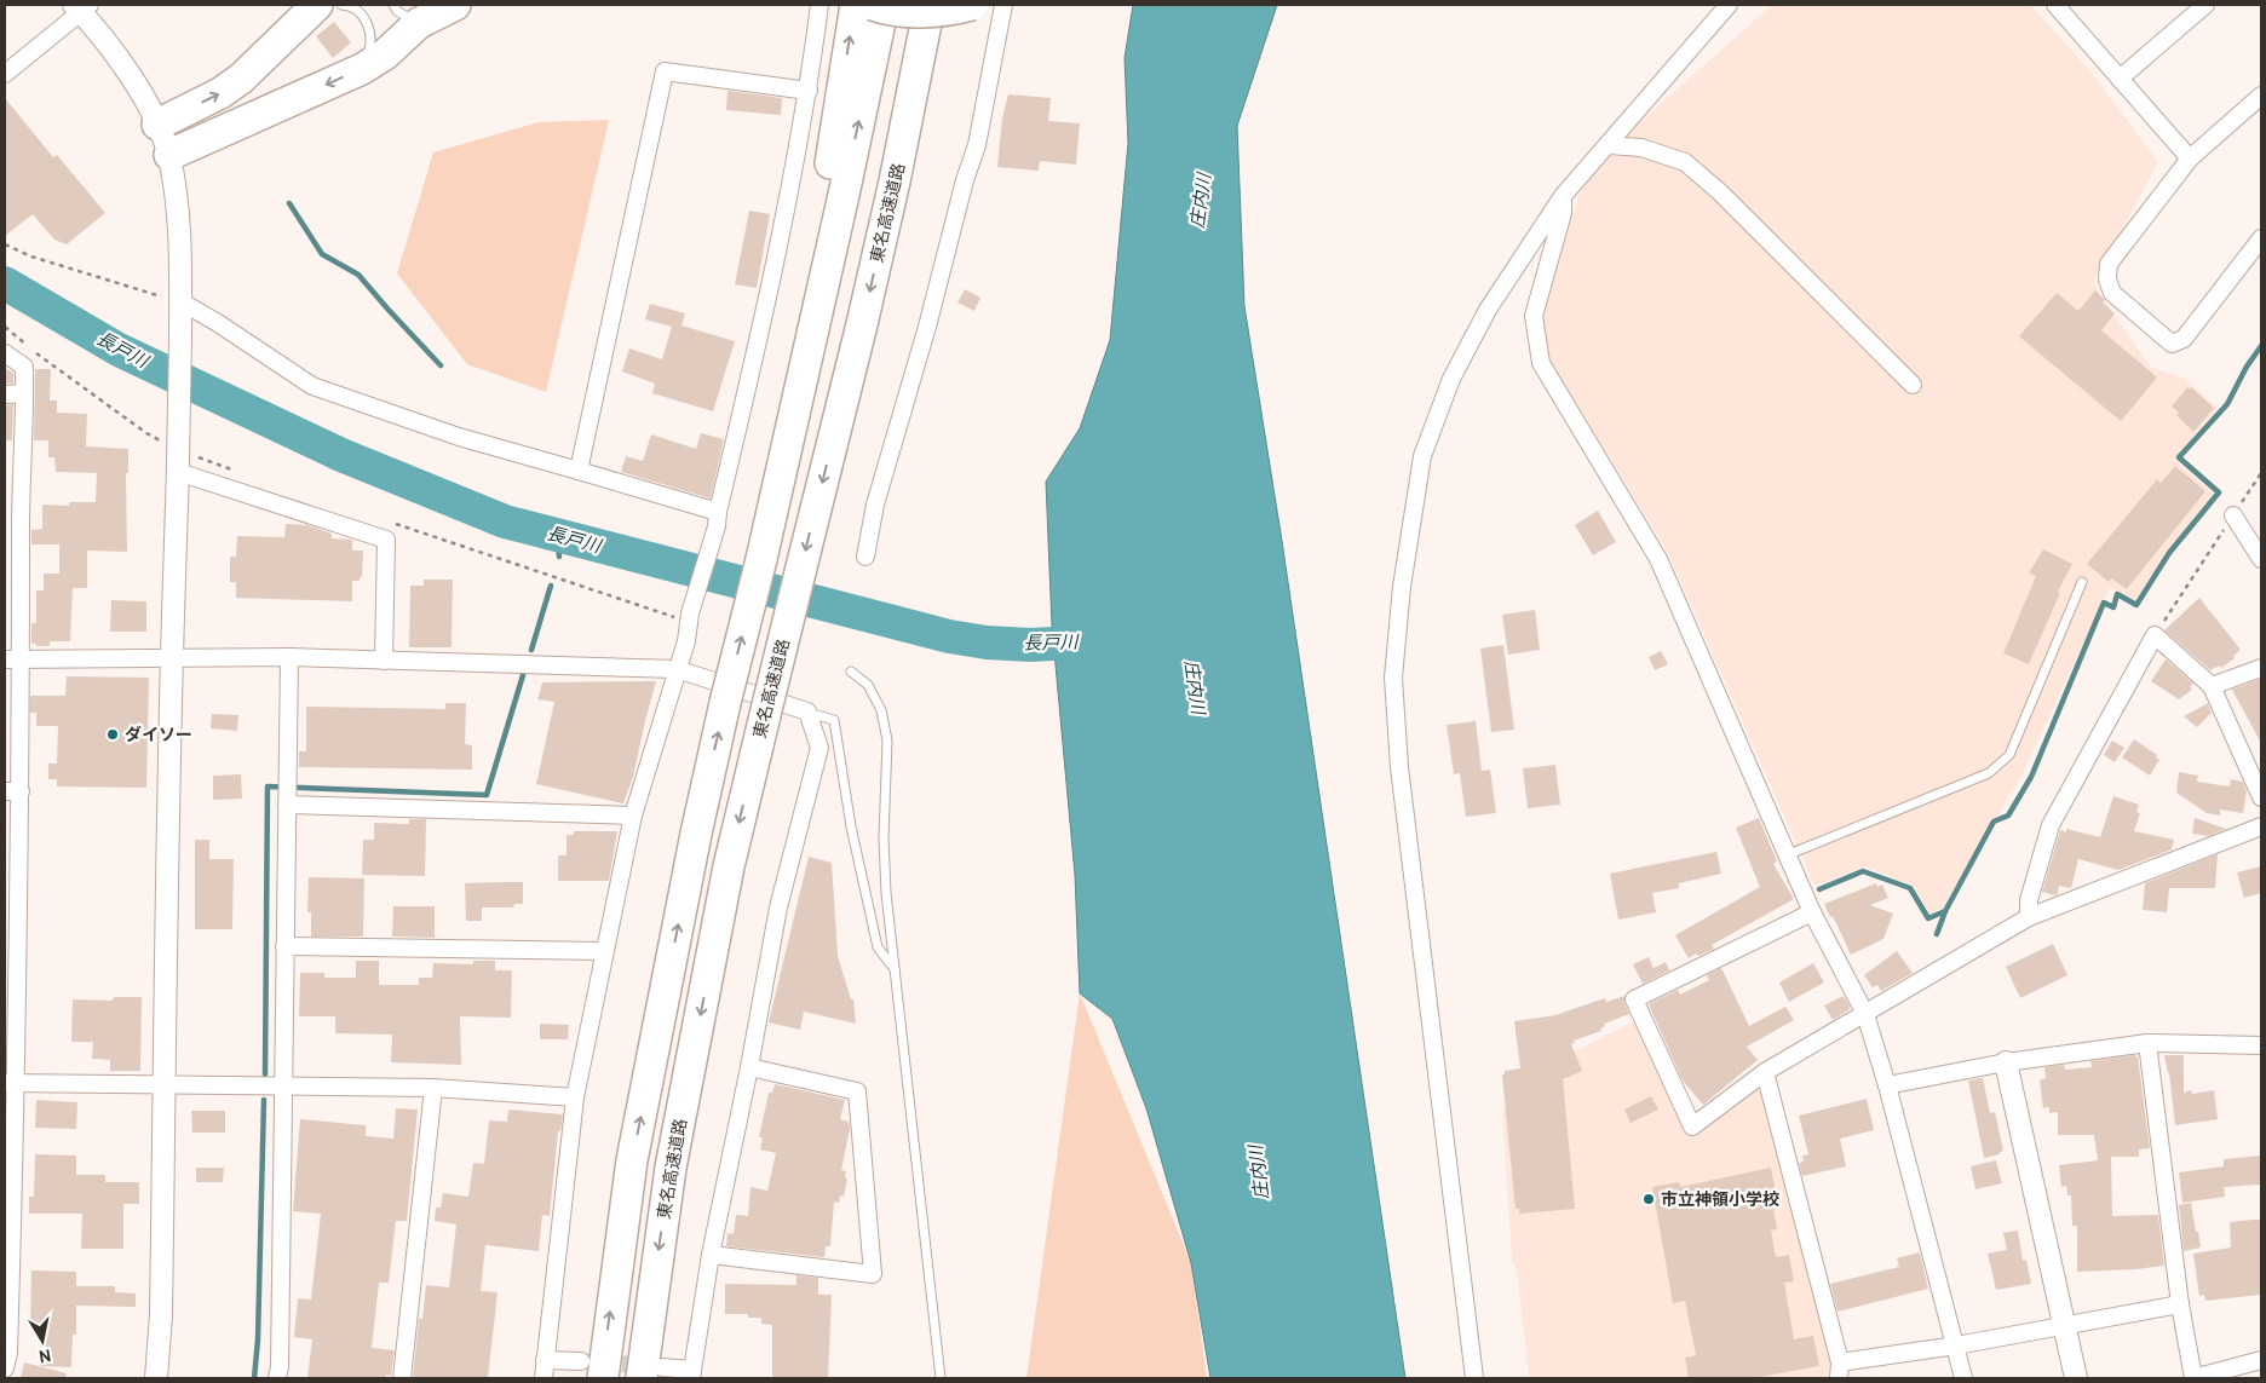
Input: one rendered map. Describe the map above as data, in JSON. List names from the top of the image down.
{
  "streets": {
    "highway": ["東名高速道路"]
  },
  "water": ["庄内川", "長戸川"],
  "places": ["ダイソー", "市立神領小学校"],
  "north": "bottom"
}
